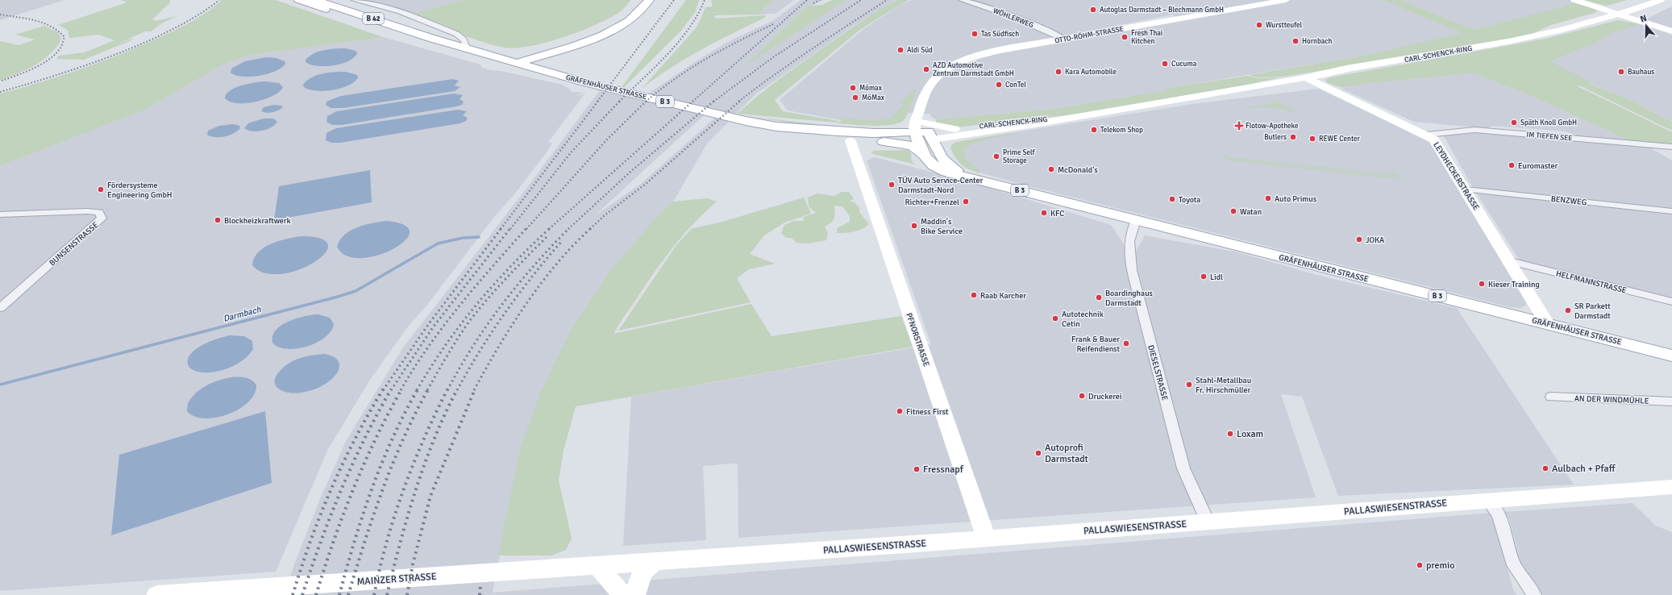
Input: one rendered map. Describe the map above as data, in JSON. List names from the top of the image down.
{
  "streets": {
    "main road": [
      "B 42",
      "OTTO-RÖHM-STRASSE",
      "CARL-SCHENCK-RING",
      "GRÄFENHÄUSER STRASSE",
      "B 3",
      "LEYDHECKERSTRASSE",
      "PFNORSTRASSE",
      "PALLASWIESENSTRASSE",
      "MAINZER STRASSE"
    ],
    "street": [
      "WÖHLERWEG",
      "IM TIEFEN SEE",
      "BENZWEG",
      "BUNSENSTRASSE",
      "HELFMANNSTRASSE",
      "DIESELSTRASSE",
      "AN DER WINDMÜHLE"
    ]
  },
  "crossings": [
    ["WÖHLERWEG", "OTTO-RÖHM-STRASSE"],
    ["B 42", "GRÄFENHÄUSER STRASSE"],
    ["OTTO-RÖHM-STRASSE", "CARL-SCHENCK-RING"],
    ["OTTO-RÖHM-STRASSE", "GRÄFENHÄUSER STRASSE"],
    ["CARL-SCHENCK-RING", "GRÄFENHÄUSER STRASSE"],
    ["CARL-SCHENCK-RING", "LEYDHECKERSTRASSE"],
    ["GRÄFENHÄUSER STRASSE", "B 3"],
    ["GRÄFENHÄUSER STRASSE", "LEYDHECKERSTRASSE"],
    ["GRÄFENHÄUSER STRASSE", "PFNORSTRASSE"],
    ["GRÄFENHÄUSER STRASSE", "DIESELSTRASSE"],
    ["IM TIEFEN SEE", "LEYDHECKERSTRASSE"],
    ["LEYDHECKERSTRASSE", "BENZWEG"],
    ["LEYDHECKERSTRASSE", "HELFMANNSTRASSE"],
    ["PFNORSTRASSE", "PALLASWIESENSTRASSE"],
    ["DIESELSTRASSE", "PALLASWIESENSTRASSE"],
    ["PALLASWIESENSTRASSE", "MAINZER STRASSE"]
  ],
  "water": ["Darmbach"],
  "places": {
    "other": [
      "Autoglas Darmstadt – Blechmann GmbH",
      "Wurstteufel",
      "Tas Südfisch",
      "Fresh Thai Kitchen",
      "Hornbach",
      "Aldi Süd",
      "Cucuma",
      "AZD Automotive Zentrum Darmstadt GmbH",
      "Kara Automobile",
      "Bauhaus",
      "ConTel",
      "Mömax",
      "MöMax",
      "Späth Knoll GmbH",
      "Telekom Shop",
      "Butlers",
      "REWE Center",
      "Prime Self Storage",
      "Euromaster",
      "McDonald's",
      "TÜV Auto Service-Center Darmstadt-Nord",
      "Fördersysteme Engineering GmbH",
      "Auto Primus",
      "Toyota",
      "Richter+Frenzel",
      "Watan",
      "KFC",
      "Blockheizkraftwerk",
      "Maddin's Bike Service",
      "JOKA",
      "Lidl",
      "Kieser Training",
      "Raab Karcher",
      "Boardinghaus Darmstadt",
      "SR Parkett Darmstadt",
      "Autotechnik Cetin",
      "Frank & Bauer Reifendienst",
      "Stahl-Metallbau Fr. Hirschmüller",
      "Druckerei",
      "Fitness First",
      "Loxam",
      "Autoprofi Darmstadt",
      "Aulbach + Pfaff",
      "Fressnapf",
      "premio"
    ],
    "health": ["Flotow-Apotheke"]
  },
  "north": "top"
}
